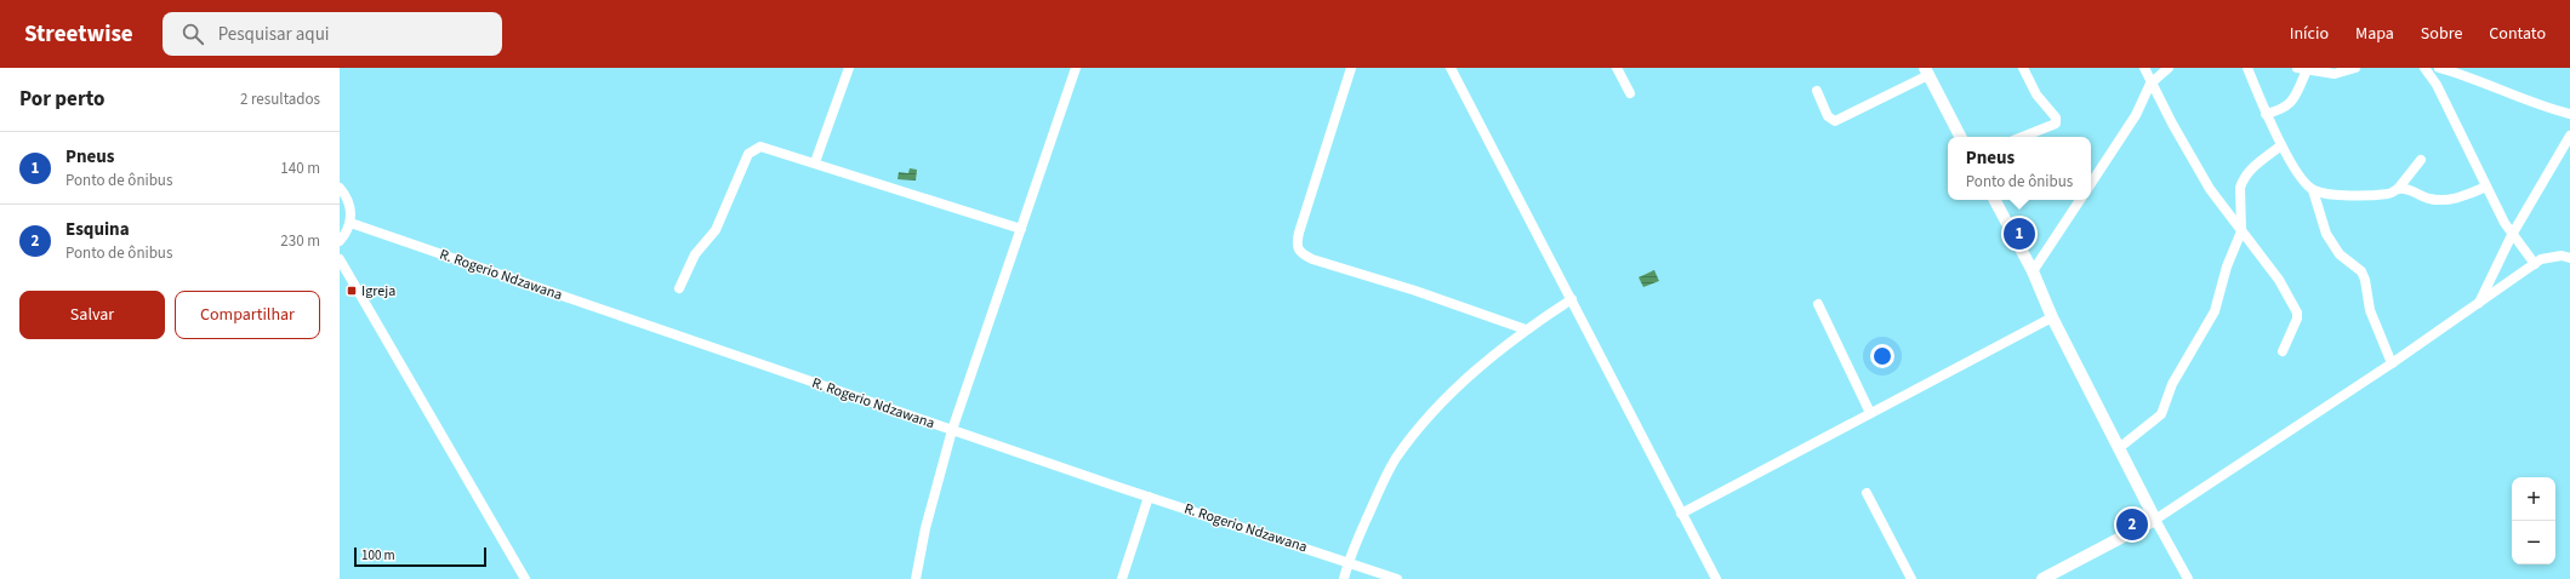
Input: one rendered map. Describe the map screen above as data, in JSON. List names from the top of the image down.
{
  "streets": {
    "street": ["R. Rogerio Ndzawana"]
  },
  "places": {
    "transit": ["Igreja"]
  },
  "scale_bar": "100 m",
  "page": {
    "header": "Streetwise",
    "search": "Pesquisar aqui",
    "nav": [
      "Início",
      "Mapa",
      "Sobre",
      "Contato"
    ],
    "heading": ["Por perto", "2 resultados"],
    "list": [
      {
        "mark": "1",
        "name": "Pneus",
        "note": "Ponto de ônibus",
        "value": "140 m"
      },
      {
        "mark": "2",
        "name": "Esquina",
        "note": "Ponto de ônibus",
        "value": "230 m"
      }
    ],
    "popup": ["Pneus", "Ponto de ônibus"],
    "pins": ["1", "2"],
    "buttons": ["Salvar", "Compartilhar"],
    "map_buttons": ["+", "−"],
    "scale": "100 m"
  }
}
